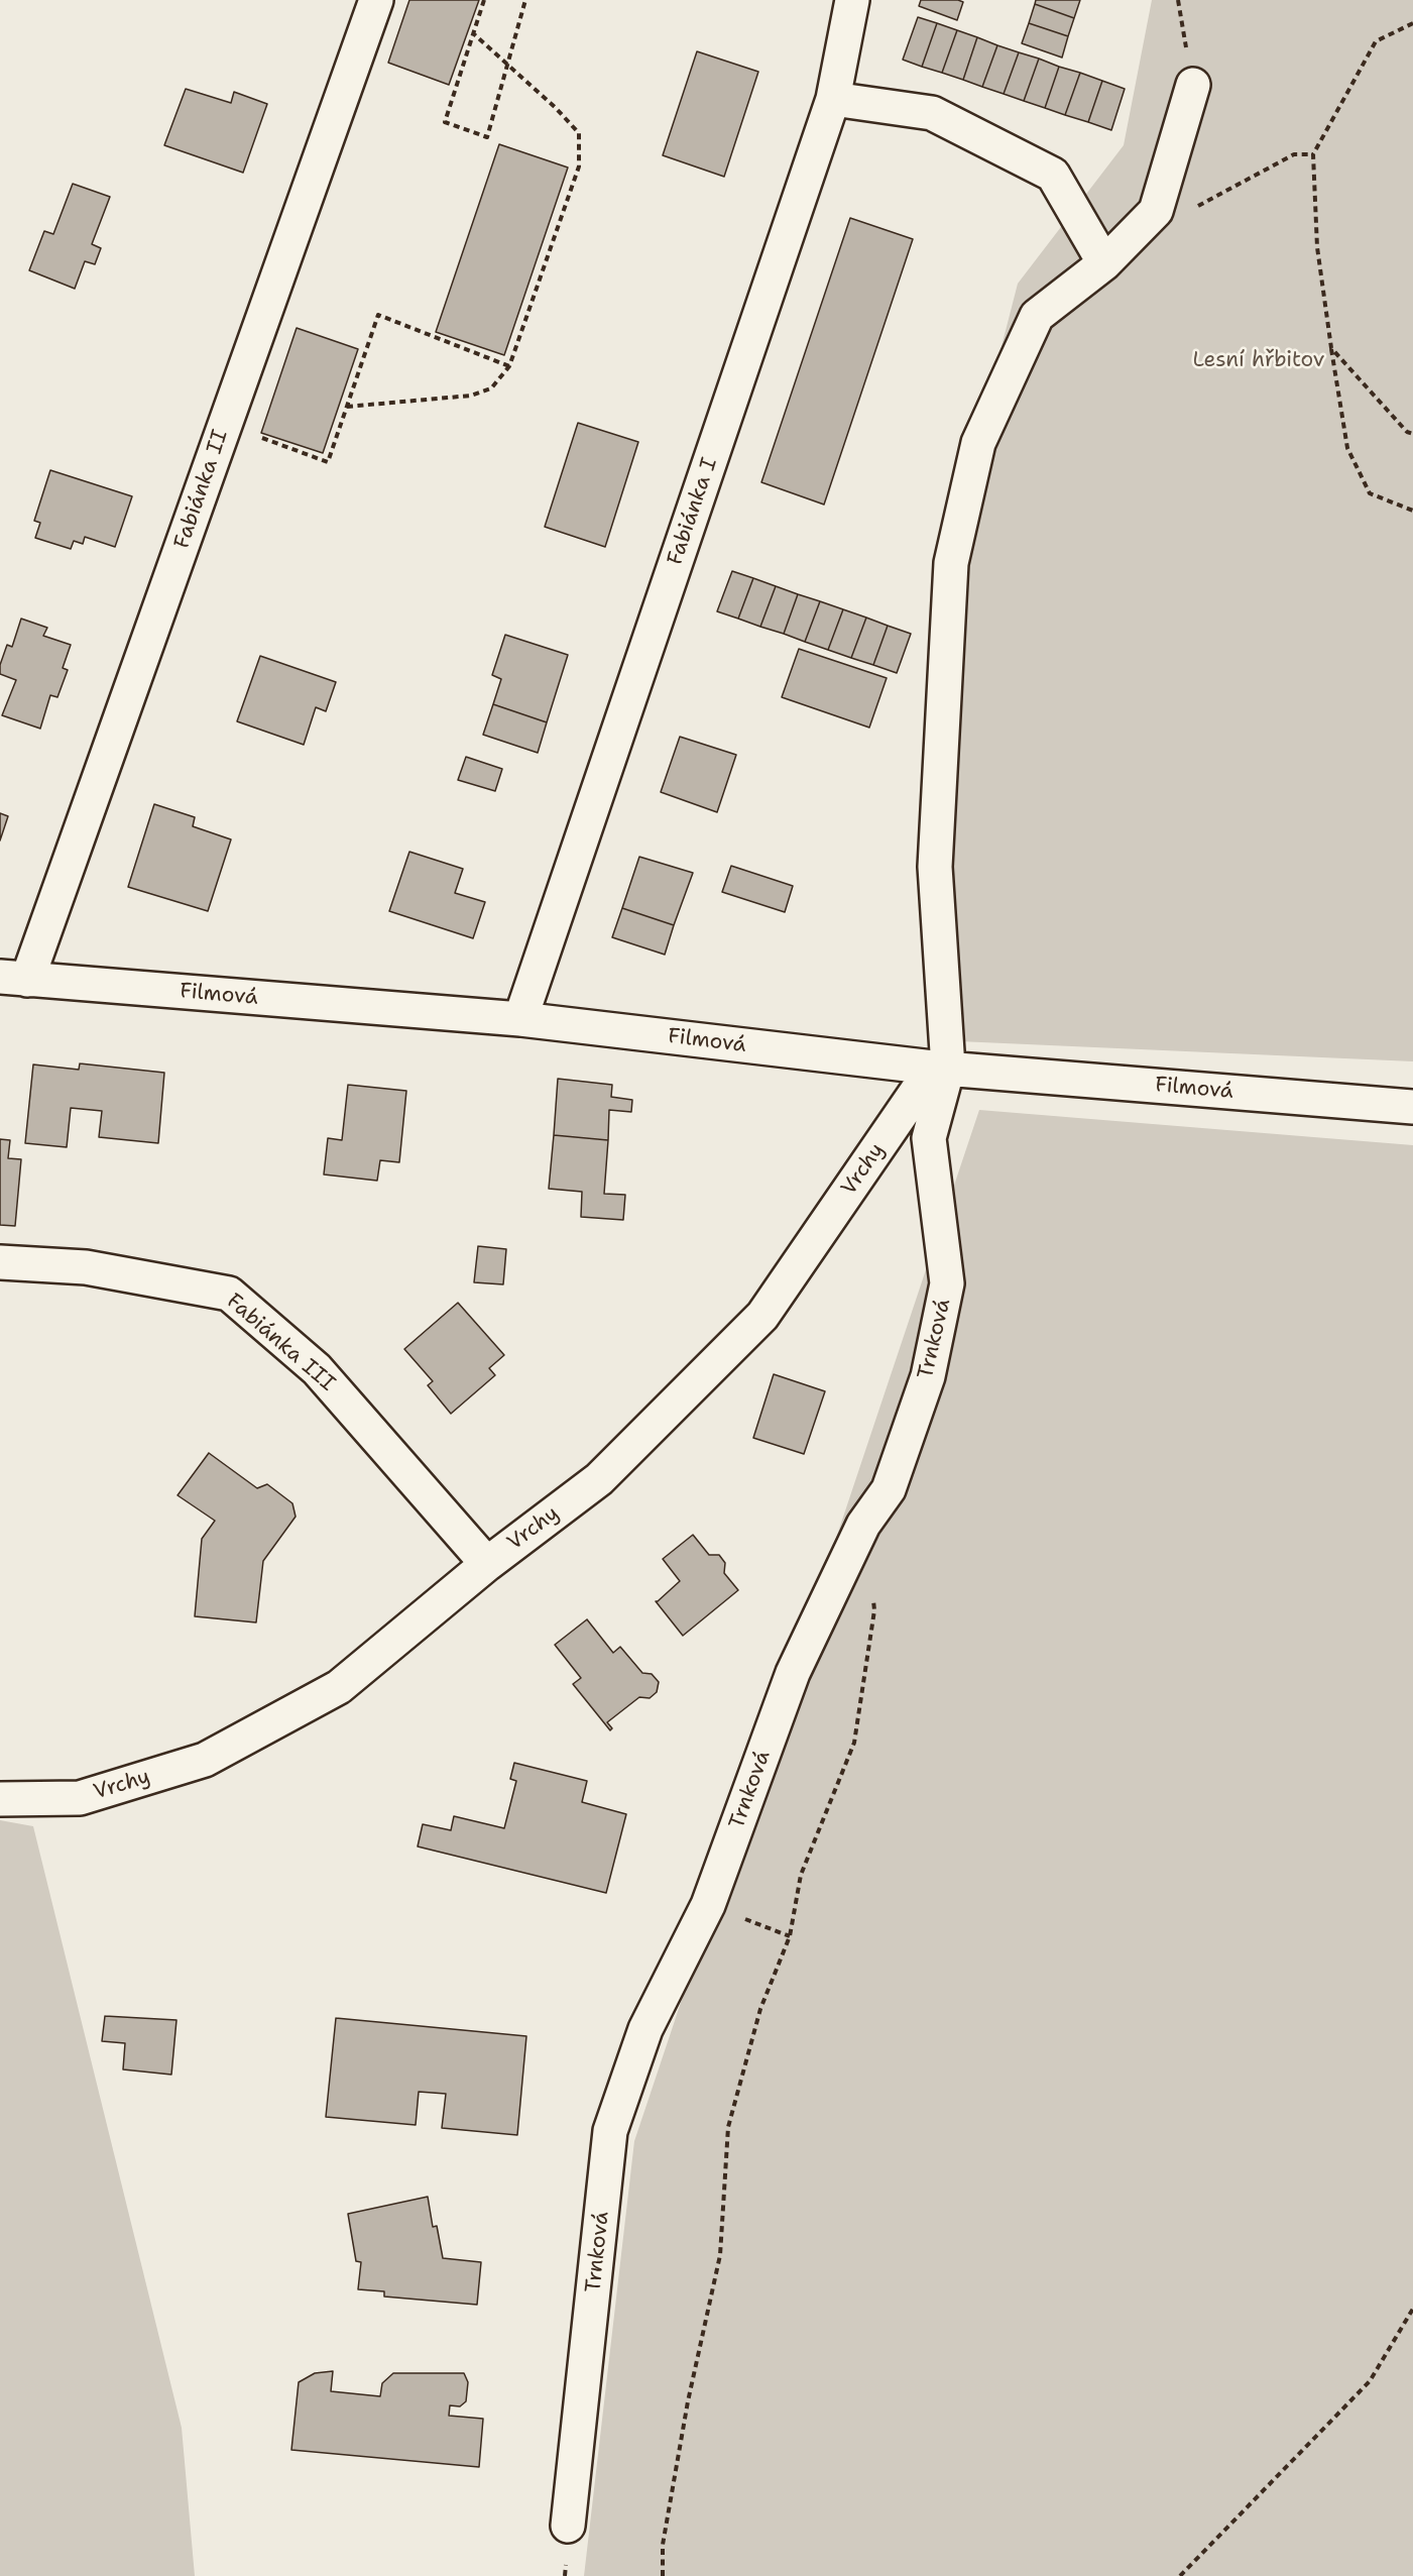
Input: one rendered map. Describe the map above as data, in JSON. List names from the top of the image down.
{
  "streets": {
    "street": [
      "Fabiánka II",
      "Fabiánka I",
      "Filmová",
      "Vrchy",
      "Trnková",
      "Fabiánka III"
    ]
  },
  "crossings": [
    ["Fabiánka II", "Filmová"],
    ["Fabiánka I", "Filmová"],
    ["Filmová", "Vrchy"],
    ["Filmová", "Trnková"],
    ["Vrchy", "Trnková"],
    ["Vrchy", "Fabiánka III"]
  ],
  "parks": ["Lesní hřbitov"]
}
